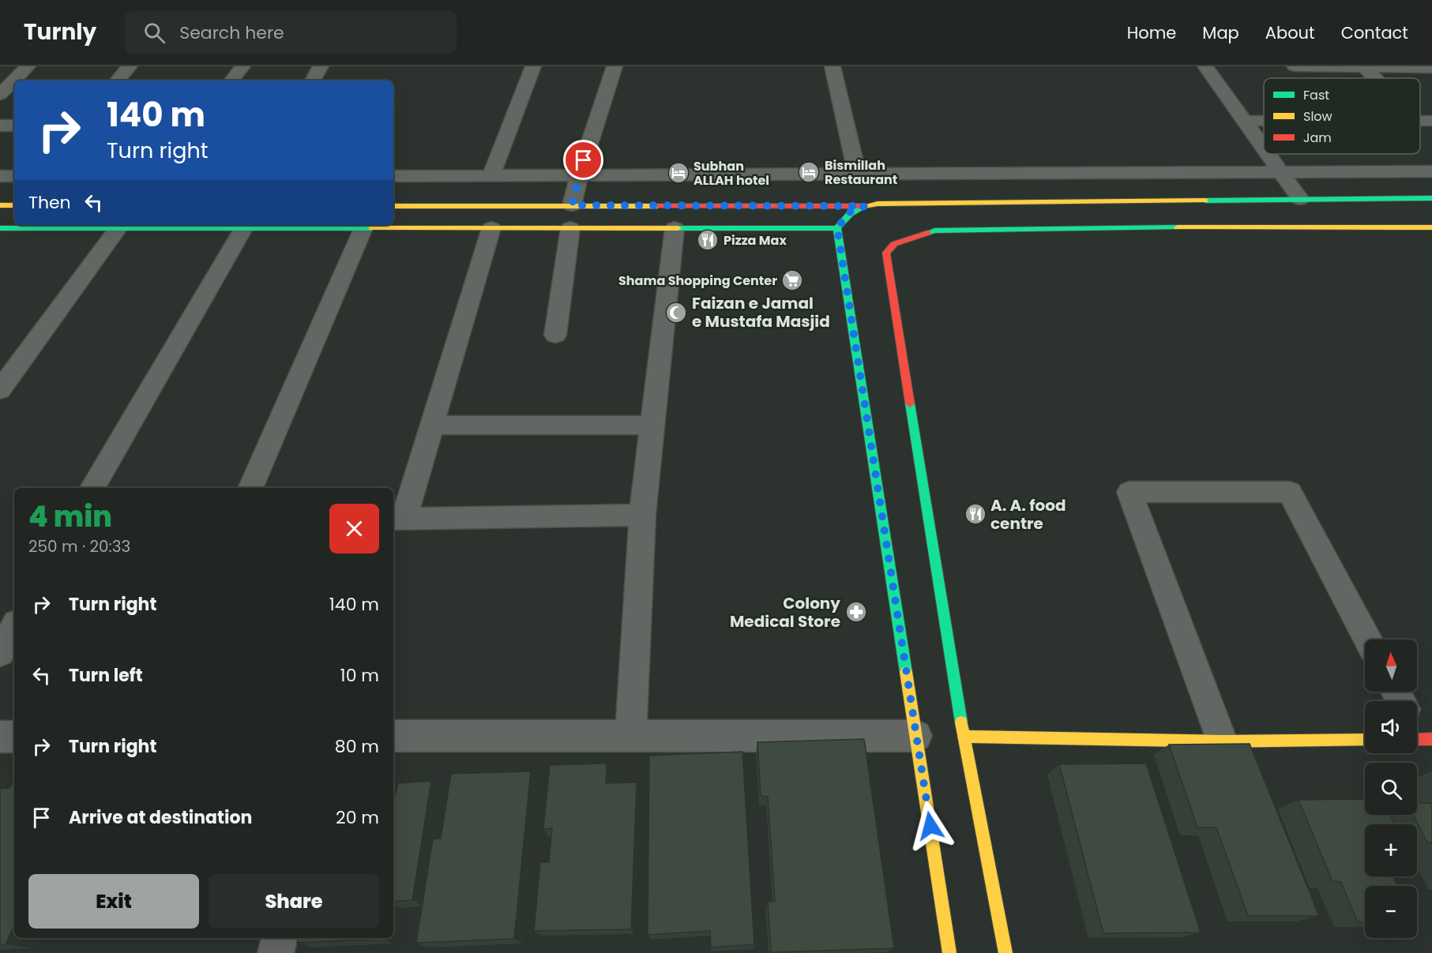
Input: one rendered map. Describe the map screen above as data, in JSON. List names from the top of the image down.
{
  "places": {
    "hotel": ["Bismillah Restaurant", "Subhan ALLAH hotel"],
    "restaurant": ["Pizza Max", "A. A. food centre"],
    "supermarket": ["Shama Shopping Center"],
    "mosque": ["Faizan e Jamal e Mustafa Masjid"],
    "pharmacy": ["Colony Medical Store"]
  },
  "legend": ["Fast", "Slow", "Jam"],
  "north": "top",
  "page": {
    "header": "Turnly",
    "search": "Search here",
    "nav": [
      "Home",
      "Map",
      "About",
      "Contact"
    ],
    "turn": ["140 m", "Turn right"],
    "then": "Then",
    "heading": ["4 min", "250 m · 20:33"],
    "list": [
      {
        "name": "Turn right",
        "value": "140 m"
      },
      {
        "name": "Turn left",
        "value": "10 m"
      },
      {
        "name": "Turn right",
        "value": "80 m"
      },
      {
        "name": "Arrive at destination",
        "value": "20 m"
      }
    ],
    "map_buttons": ["+", "−"],
    "buttons": ["Exit", "Share"]
  }
}
